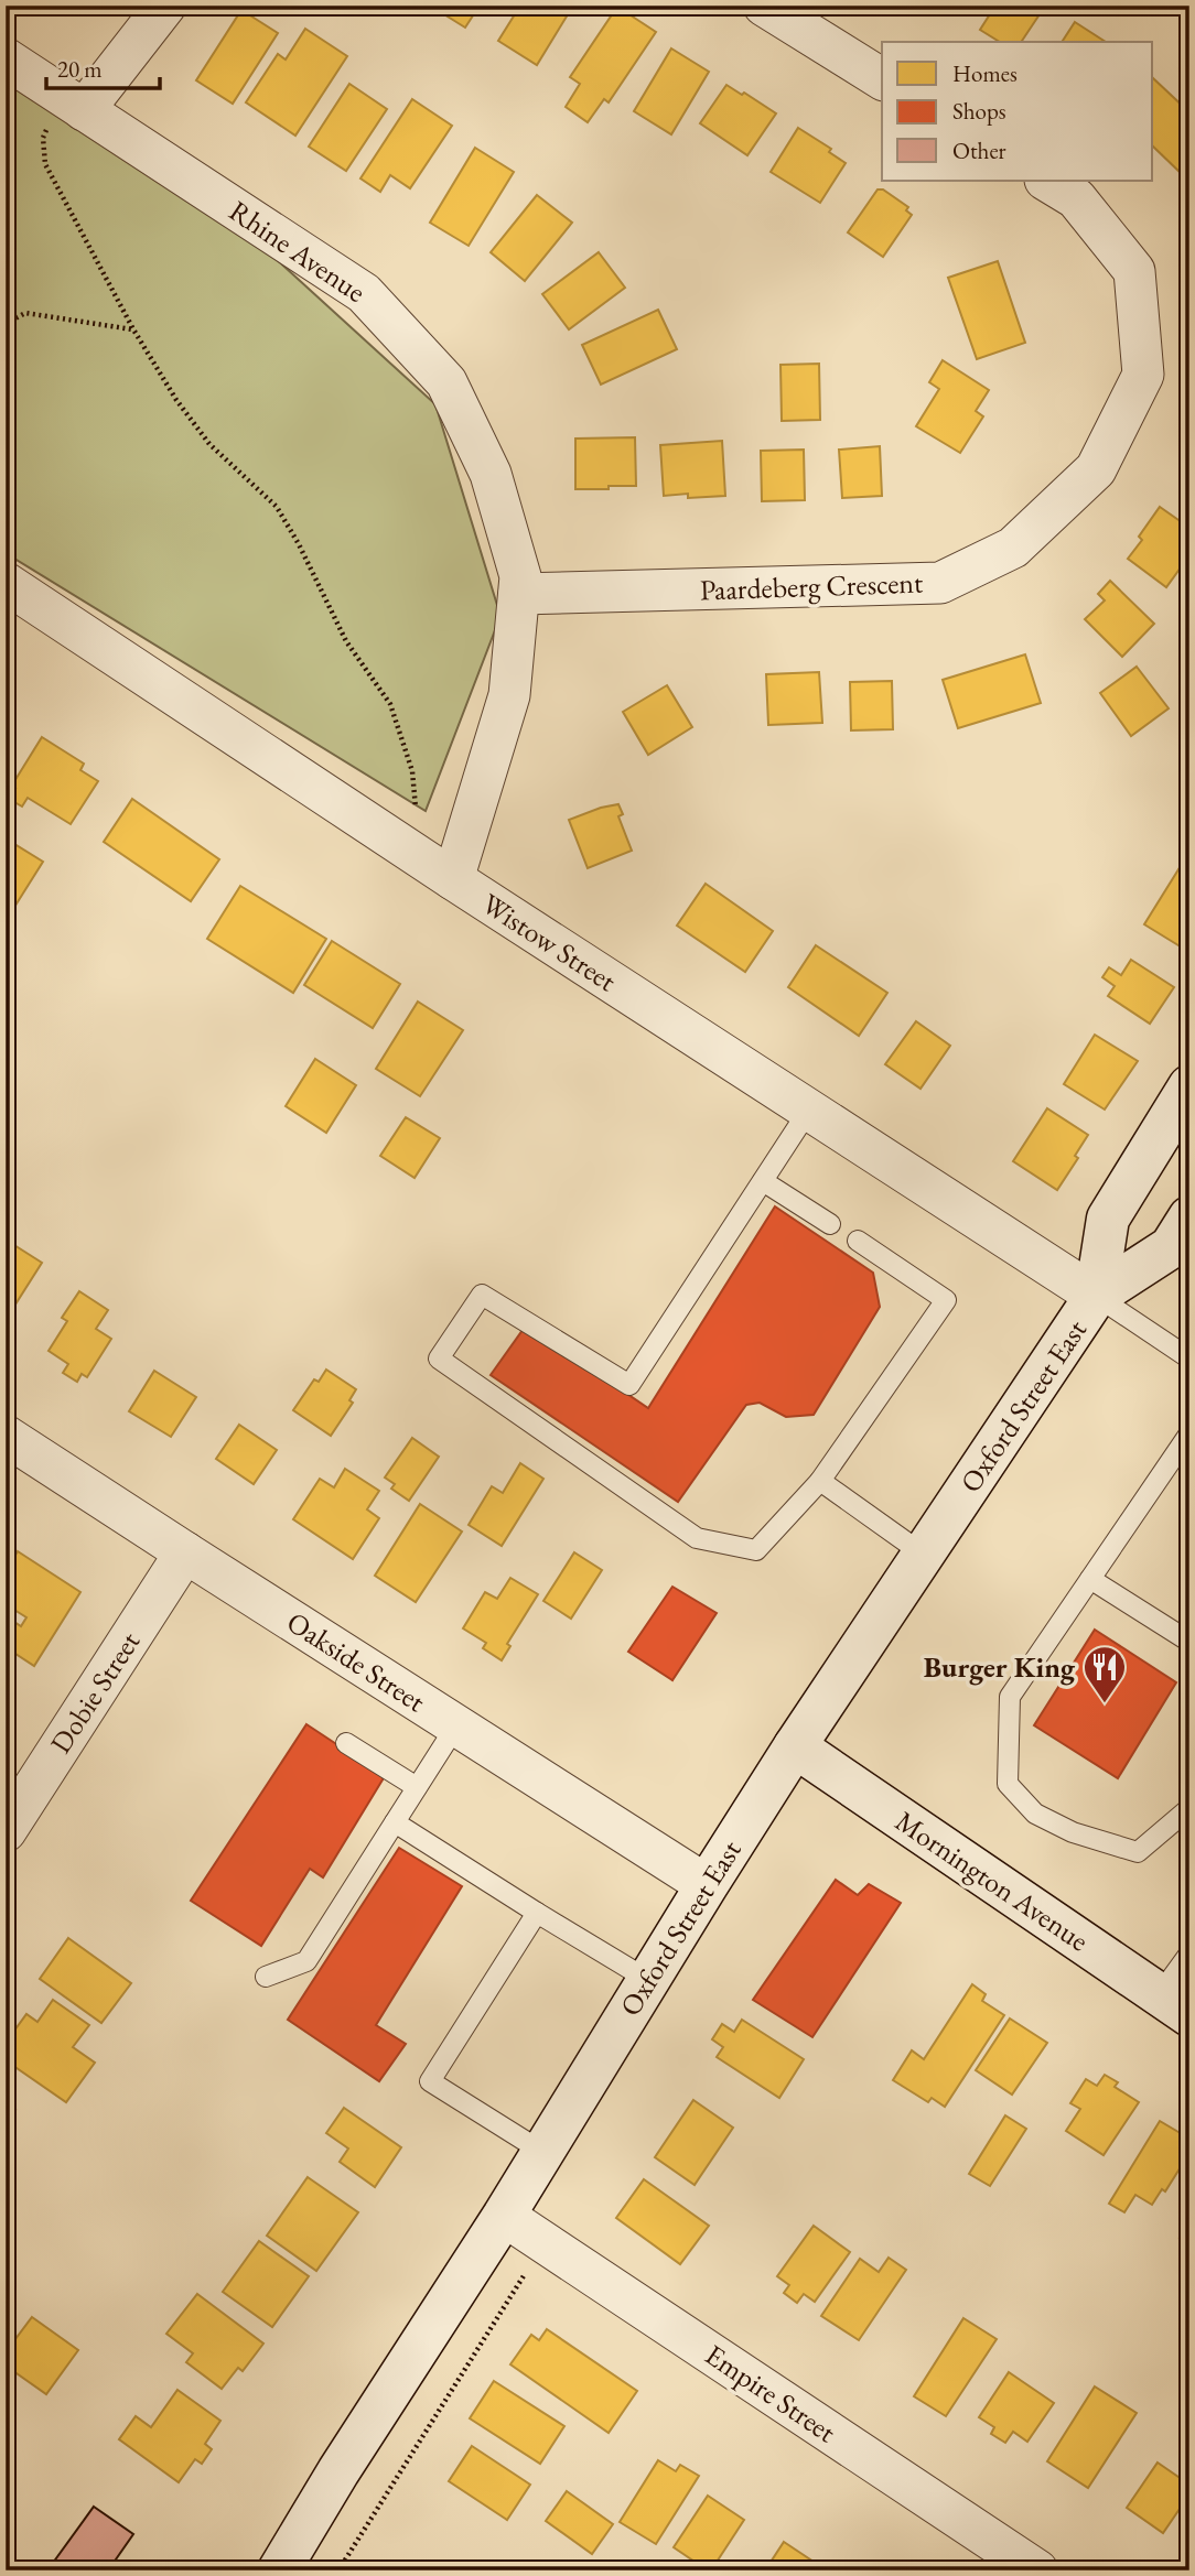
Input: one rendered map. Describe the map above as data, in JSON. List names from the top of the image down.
{
  "streets": {
    "main road": ["Oxford Street East", "Mornington Avenue"],
    "street": [
      "Rhine Avenue",
      "Paardeberg Crescent",
      "Wistow Street",
      "Oakside Street",
      "Dobie Street",
      "Empire Street"
    ]
  },
  "crossings": [
    ["Rhine Avenue", "Paardeberg Crescent"],
    ["Rhine Avenue", "Wistow Street"],
    ["Wistow Street", "Oxford Street East"],
    ["Oxford Street East", "Oakside Street"],
    ["Oxford Street East", "Mornington Avenue"],
    ["Oxford Street East", "Empire Street"],
    ["Oakside Street", "Dobie Street"]
  ],
  "places": {
    "restaurant": ["Burger King"]
  },
  "legend": ["Homes", "Shops", "Other"],
  "scale_bar": "20 m"
}
